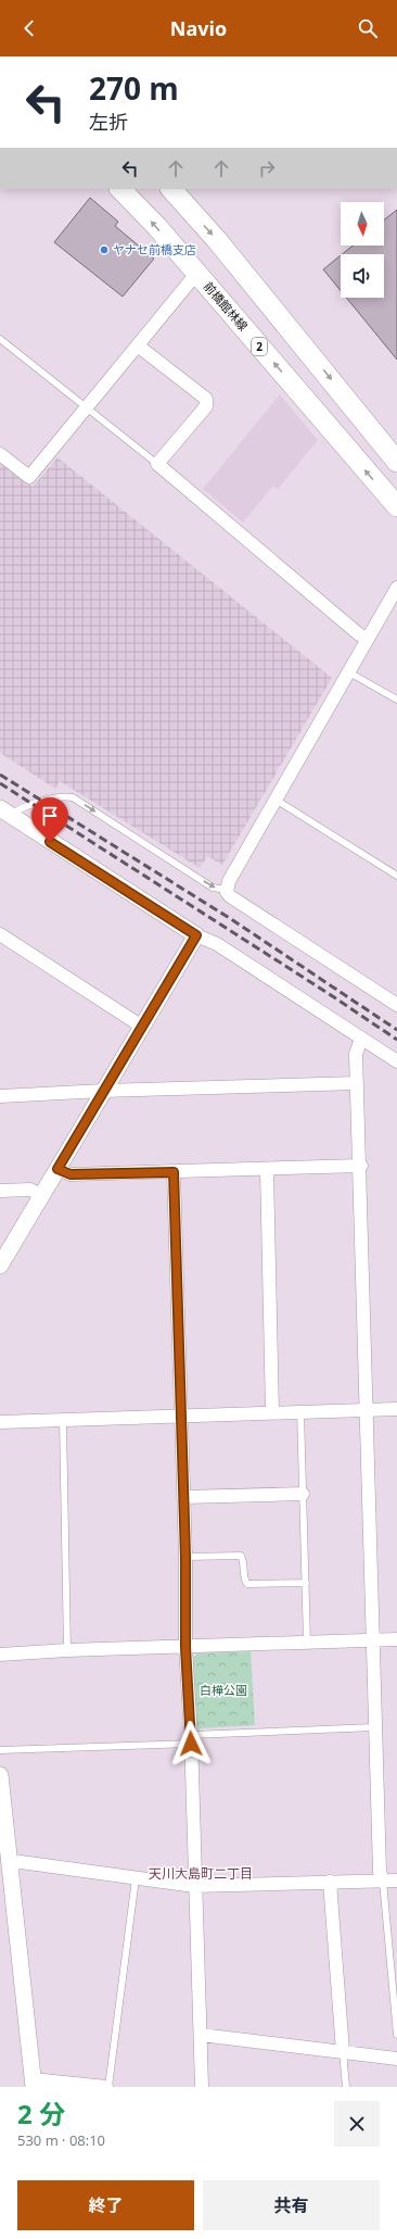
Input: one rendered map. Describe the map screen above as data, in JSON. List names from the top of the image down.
{
  "streets": {
    "main road": ["前橋館林線", "2"]
  },
  "districts": ["天川大島町二丁目"],
  "parks": ["白樺公園"],
  "places": ["ヤナセ前橋支店"],
  "north": "bottom",
  "page": {
    "header": "Navio",
    "turn": ["270 m", "左折"],
    "heading": ["2 分", "530 m · 08:10"],
    "buttons": ["終了", "共有"]
  }
}
